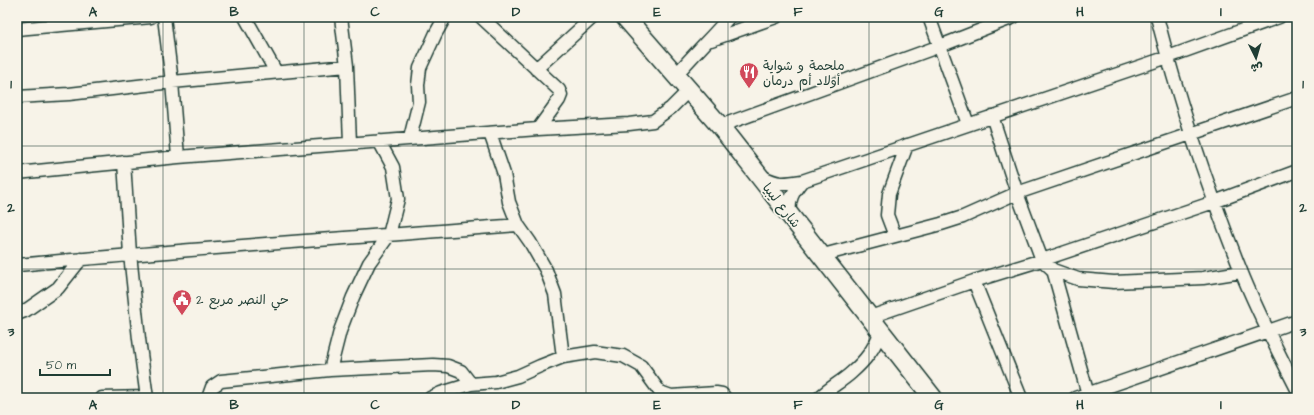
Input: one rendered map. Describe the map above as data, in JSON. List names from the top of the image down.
{
  "streets": {
    "highway": ["شارع ليبيا"]
  },
  "places": {
    "restaurant": ["ملحمة و شواية أولاد أم درمان"],
    "public building": ["حي النصر مربع 2"]
  },
  "scale_bar": "50 m",
  "north": "bottom",
  "grid": {
    "columns": [
      "A",
      "B",
      "C",
      "D",
      "E",
      "F",
      "G",
      "H",
      "I"
    ],
    "rows": ["1", "2", "3"]
  }
}
